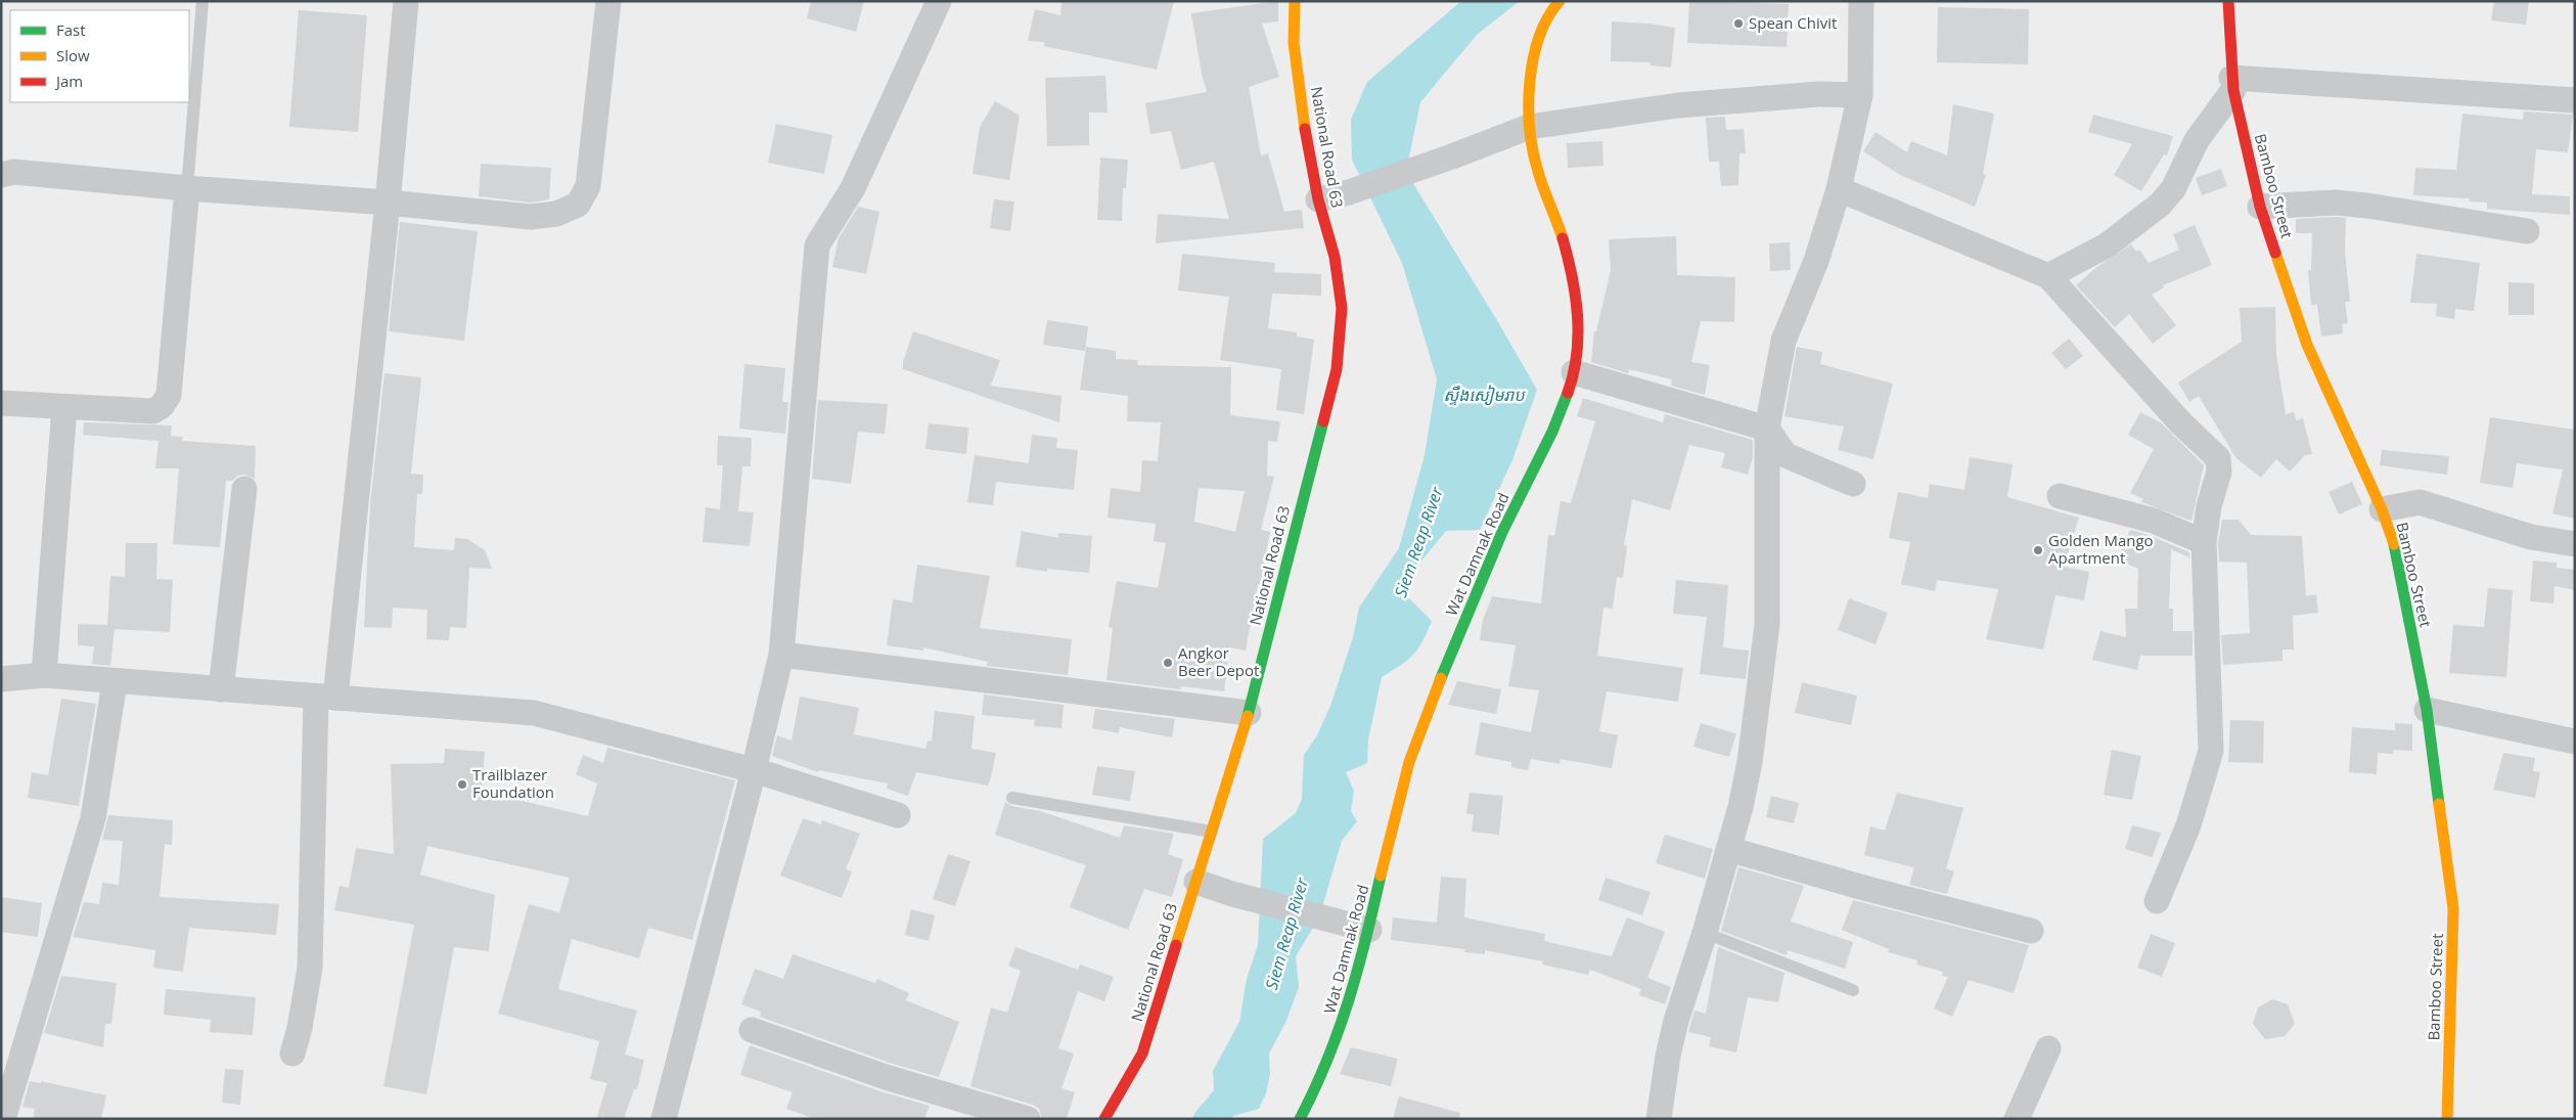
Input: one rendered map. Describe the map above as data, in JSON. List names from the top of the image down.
{
  "streets": {
    "street": ["National Road 63", "Bamboo Street", "Wat Damnak Road"]
  },
  "water": ["ស្ទឹងសៀមរាប", "Siem Reap River"],
  "places": [
    "Spean Chivit",
    "Golden Mango Apartment",
    "Angkor Beer Depot",
    "Trailblazer Foundation"
  ],
  "legend": ["Fast", "Slow", "Jam"]
}
